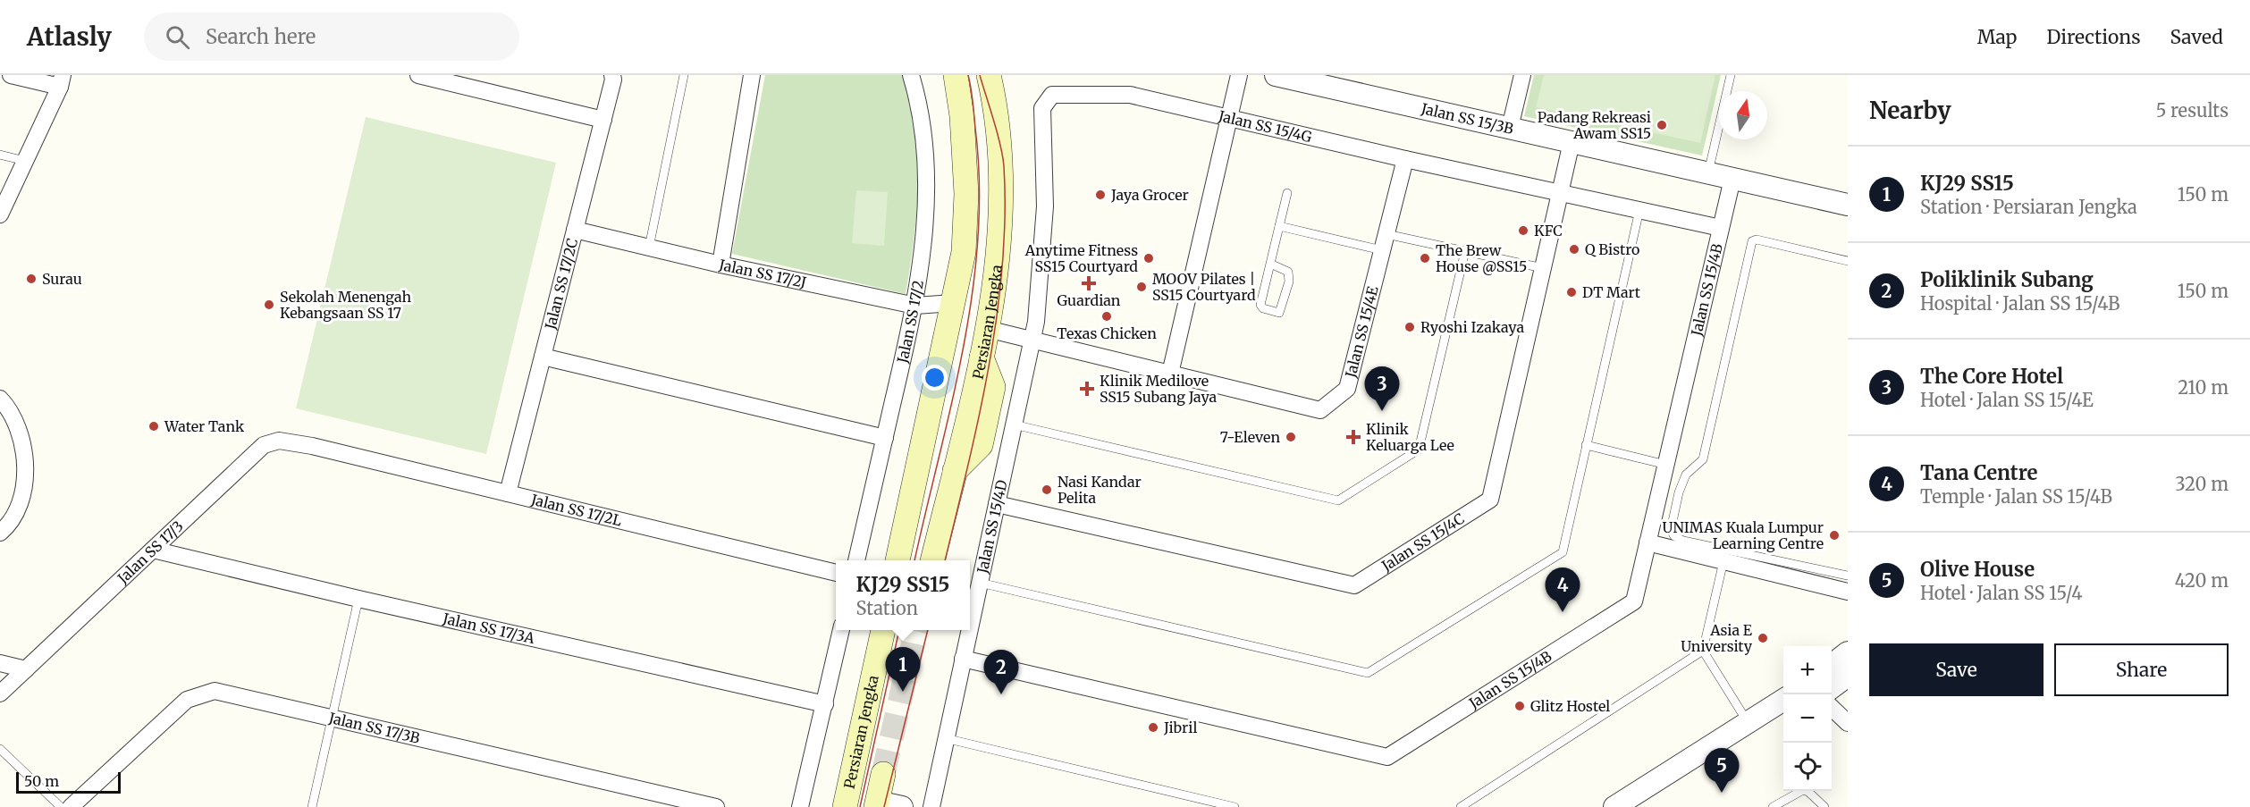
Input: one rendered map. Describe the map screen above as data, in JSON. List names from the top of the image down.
{
  "streets": {
    "main road": ["Persiaran Jengka"],
    "street": [
      "Jalan SS 15/3B",
      "Jalan SS 15/4G",
      "Jalan SS 17/2J",
      "Jalan SS 17/2C",
      "Jalan SS 15/4B",
      "Jalan SS 17/2",
      "Jalan SS 15/4E",
      "Jalan SS 17/2L",
      "Jalan SS 15/4D",
      "Jalan SS 15/4C",
      "Jalan SS 17/3",
      "Jalan SS 17/3A",
      "Jalan SS 17/3B"
    ]
  },
  "crossings": [
    ["Jalan SS 15/3B", "Jalan SS 15/4B"],
    ["Jalan SS 15/3B", "Jalan SS 15/4C"],
    ["Jalan SS 15/4G", "Jalan SS 15/4B"],
    ["Jalan SS 15/4G", "Jalan SS 15/4E"],
    ["Jalan SS 15/4G", "Jalan SS 15/4D"],
    ["Jalan SS 15/4G", "Jalan SS 15/4C"],
    ["Jalan SS 17/2J", "Jalan SS 17/2C"],
    ["Jalan SS 17/2J", "Jalan SS 17/2"],
    ["Jalan SS 17/2C", "Jalan SS 17/2L"],
    ["Jalan SS 15/4B", "Jalan SS 15/4D"],
    ["Persiaran Jengka", "Jalan SS 15/4E"],
    ["Jalan SS 15/4E", "Jalan SS 15/4D"],
    ["Jalan SS 17/2L", "Jalan SS 17/3"],
    ["Jalan SS 15/4D", "Jalan SS 15/4C"],
    ["Jalan SS 17/3", "Jalan SS 17/3A"]
  ],
  "places": {
    "other": [
      "Padang Rekreasi Awam SS15",
      "Jaya Grocer",
      "KFC",
      "Q Bistro",
      "Anytime Fitness SS15 Courtyard",
      "The Brew House @SS15",
      "Surau",
      "MOOV Pilates | SS15 Courtyard",
      "DT Mart",
      "Sekolah Menengah Kebangsaan SS 17",
      "Texas Chicken",
      "Ryoshi Izakaya",
      "Water Tank",
      "7-Eleven",
      "Nasi Kandar Pelita",
      "UNIMAS Kuala Lumpur Learning Centre",
      "Asia E University",
      "Glitz Hostel",
      "Jibril"
    ],
    "health": ["Guardian", "Klinik Medilove SS15 Subang Jaya", "Klinik Keluarga Lee"]
  },
  "scale_bar": "50 m",
  "north": "top",
  "page": {
    "header": "Atlasly",
    "search": "Search here",
    "nav": ["Map", "Directions", "Saved"],
    "heading": ["Nearby", "5 results"],
    "list": [
      {
        "mark": "1",
        "name": "KJ29 SS15",
        "note": "Station · Persiaran Jengka",
        "value": "150 m"
      },
      {
        "mark": "2",
        "name": "Poliklinik Subang",
        "note": "Hospital · Jalan SS 15/4B",
        "value": "150 m"
      },
      {
        "mark": "3",
        "name": "The Core Hotel",
        "note": "Hotel · Jalan SS 15/4E",
        "value": "210 m"
      },
      {
        "mark": "4",
        "name": "Tana Centre",
        "note": "Temple · Jalan SS 15/4B",
        "value": "320 m"
      },
      {
        "mark": "5",
        "name": "Olive House",
        "note": "Hotel · Jalan SS 15/4",
        "value": "420 m"
      }
    ],
    "pins": [
      "3",
      "4",
      "1",
      "2",
      "5"
    ],
    "popup": ["KJ29 SS15", "Station"],
    "buttons": ["Save", "Share"],
    "map_buttons": ["+", "−"],
    "scale": "50 m"
  }
}
